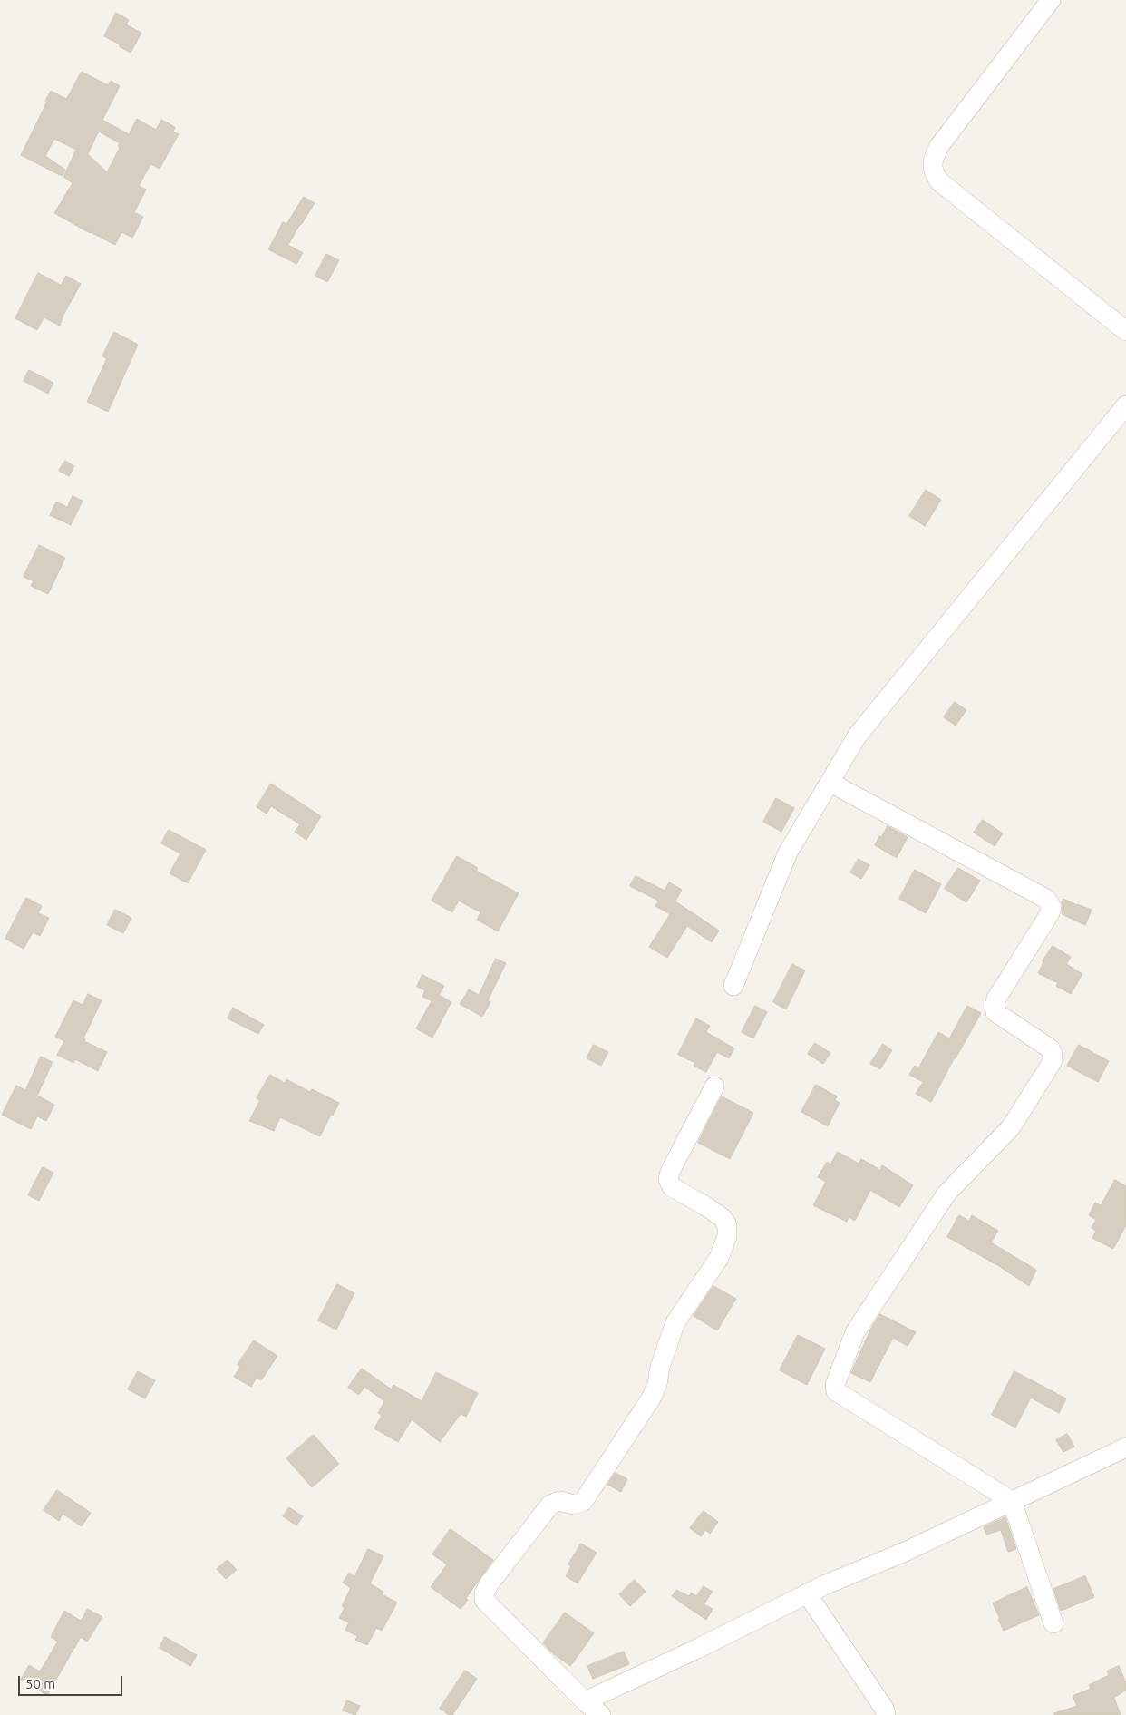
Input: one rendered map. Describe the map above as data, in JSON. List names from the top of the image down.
{
  "scale_bar": "50 m"
}
